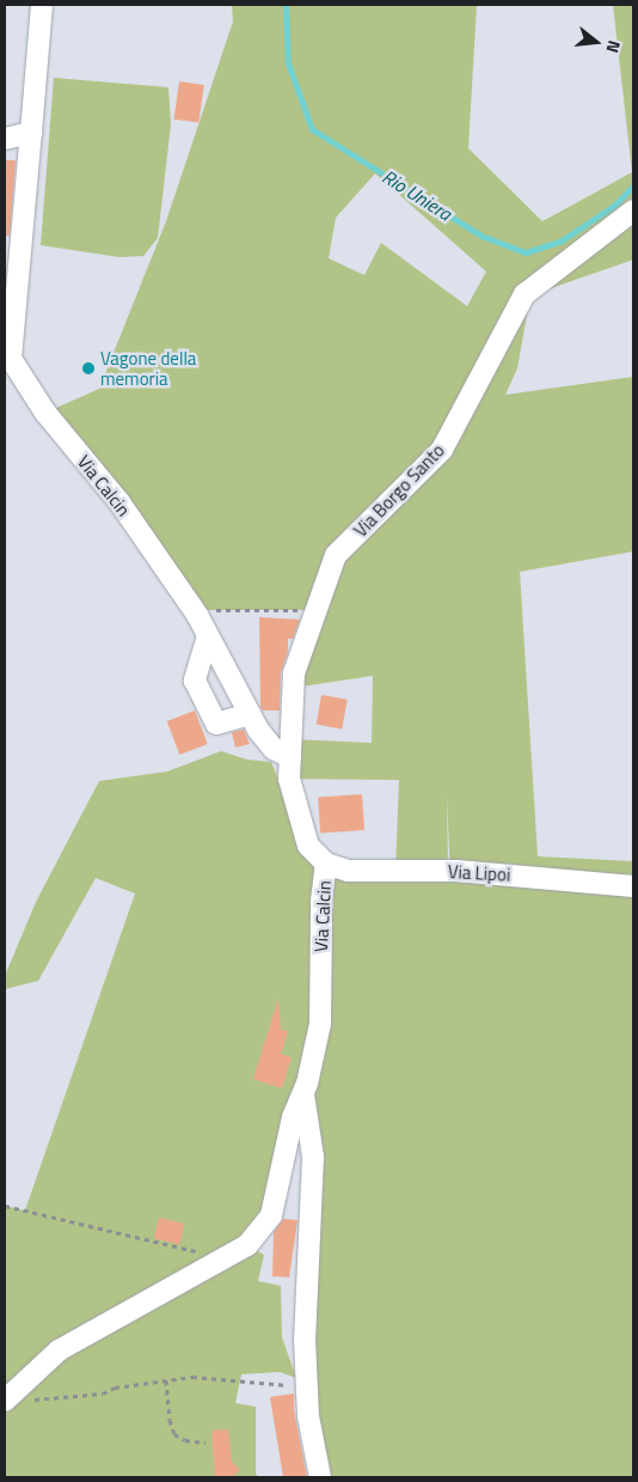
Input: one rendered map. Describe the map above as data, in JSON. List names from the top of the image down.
{
  "streets": {
    "street": ["Via Calcin", "Via Borgo Santo", "Via Lipoi"]
  },
  "crossings": [
    ["Via Calcin", "Via Borgo Santo"],
    ["Via Calcin", "Via Lipoi"]
  ],
  "water": ["Rio Uniera"],
  "places": ["Vagone della memoria"],
  "north": "right"
}
